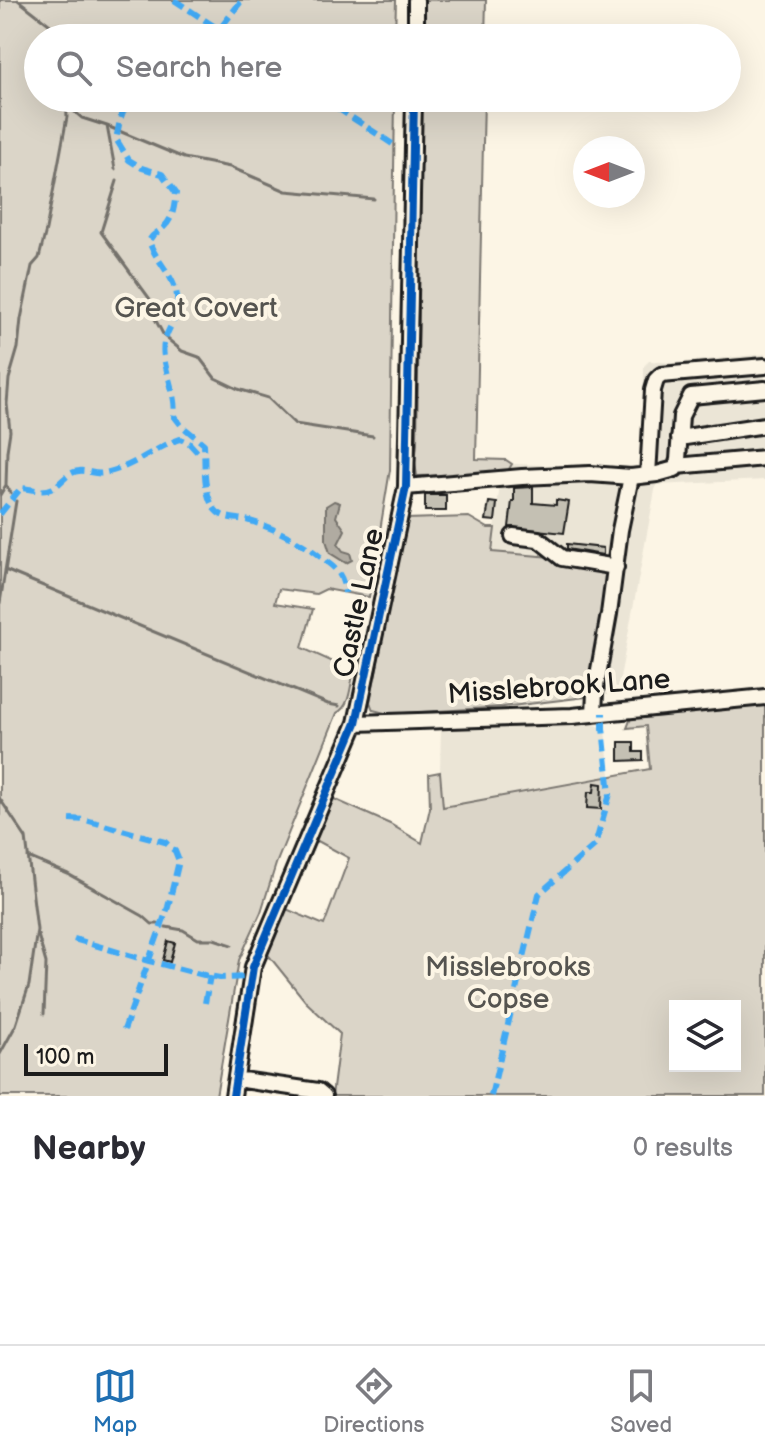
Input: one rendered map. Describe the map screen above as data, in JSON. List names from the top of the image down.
{
  "streets": {
    "street": ["Castle Lane", "Misslebrook Lane"]
  },
  "crossings": [
    ["Castle Lane", "Misslebrook Lane"]
  ],
  "parks": ["Great Covert", "Misslebrooks Copse"],
  "scale_bar": "100 m",
  "north": "left",
  "page": {
    "search": "Search here",
    "scale": "100 m",
    "heading": ["Nearby", "0 results"],
    "nav": ["Map", "Directions", "Saved"]
  }
}
